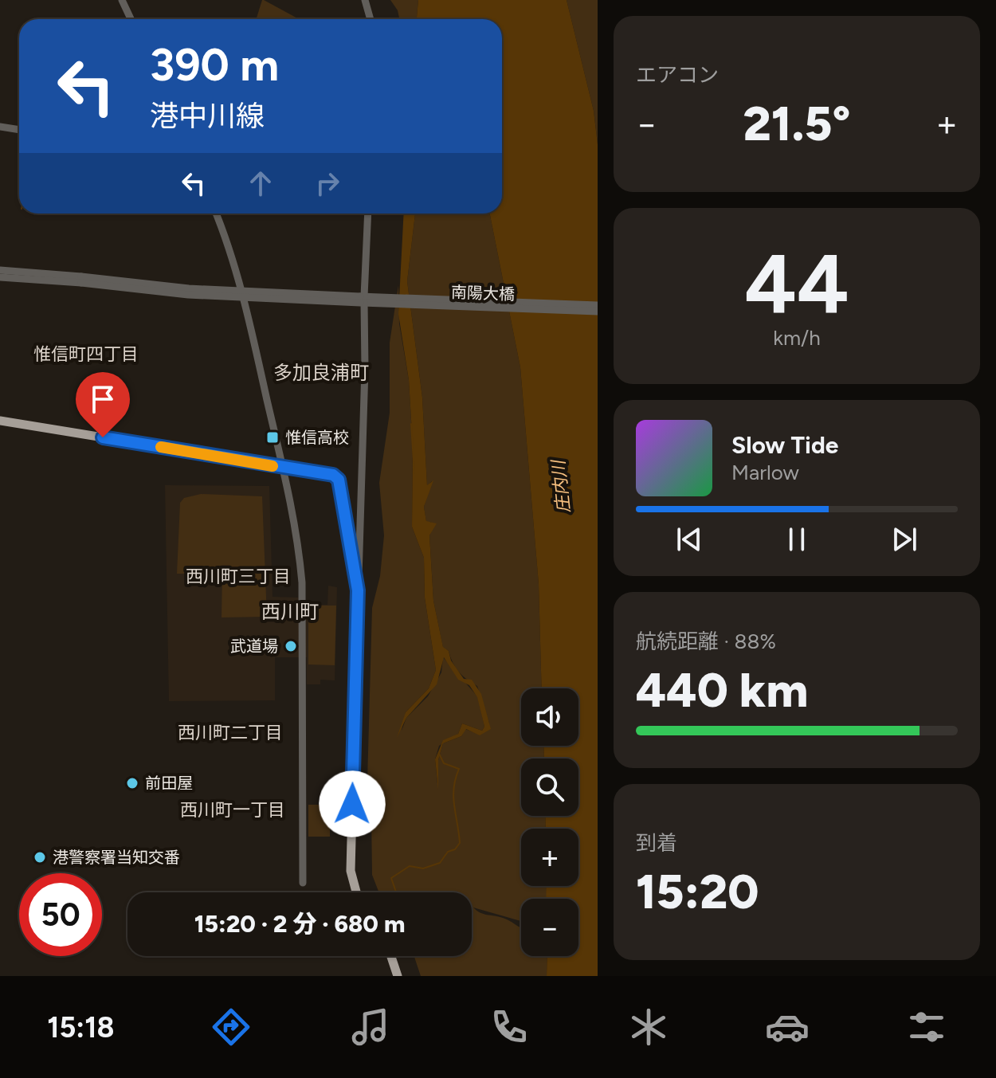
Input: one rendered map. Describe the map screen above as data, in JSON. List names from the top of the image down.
{
  "streets": {
    "street": ["南陽大橋"]
  },
  "districts": [
    "惟信町四丁目",
    "多加良浦町",
    "西川町三丁目",
    "西川町",
    "西川町二丁目",
    "西川町一丁目"
  ],
  "water": ["庄内川"],
  "places": {
    "transit": ["惟信高校"],
    "other": ["武道場", "前田屋", "港警察署当知交番"]
  },
  "page": {
    "tile": [
      "エアコン",
      ["44", "km/h"],
      ["航続距離 · 88%", "440 km"],
      ["到着", "15:20"]
    ],
    "turn": ["390 m", "港中川線"],
    "heat": ["−", "21.5°", "+"],
    "song": ["Slow Tide", "Marlow"],
    "map_buttons": ["+", "−"],
    "limit": "50",
    "trip": "15:20 · 2 分 · 680 m",
    "tabs": "15:18"
  }
}
